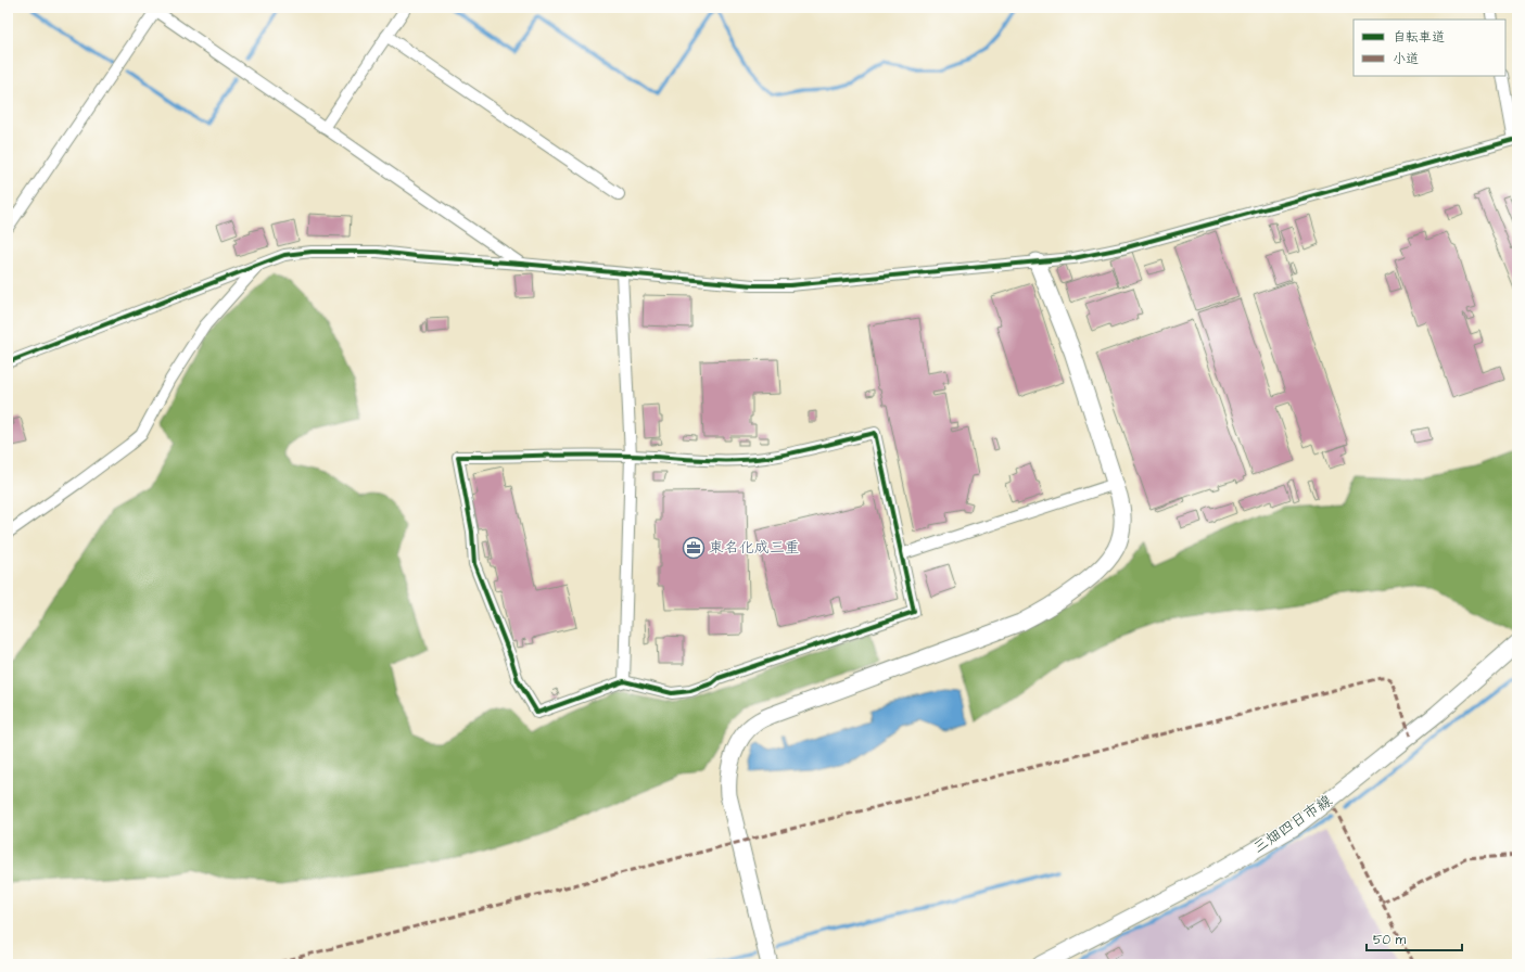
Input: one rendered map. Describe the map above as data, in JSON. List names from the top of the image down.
{
  "streets": {
    "street": ["三畑四日市線"]
  },
  "places": {
    "office": ["東名化成三重"]
  },
  "legend": ["自転車道", "小道"],
  "scale_bar": "50 m"
}
